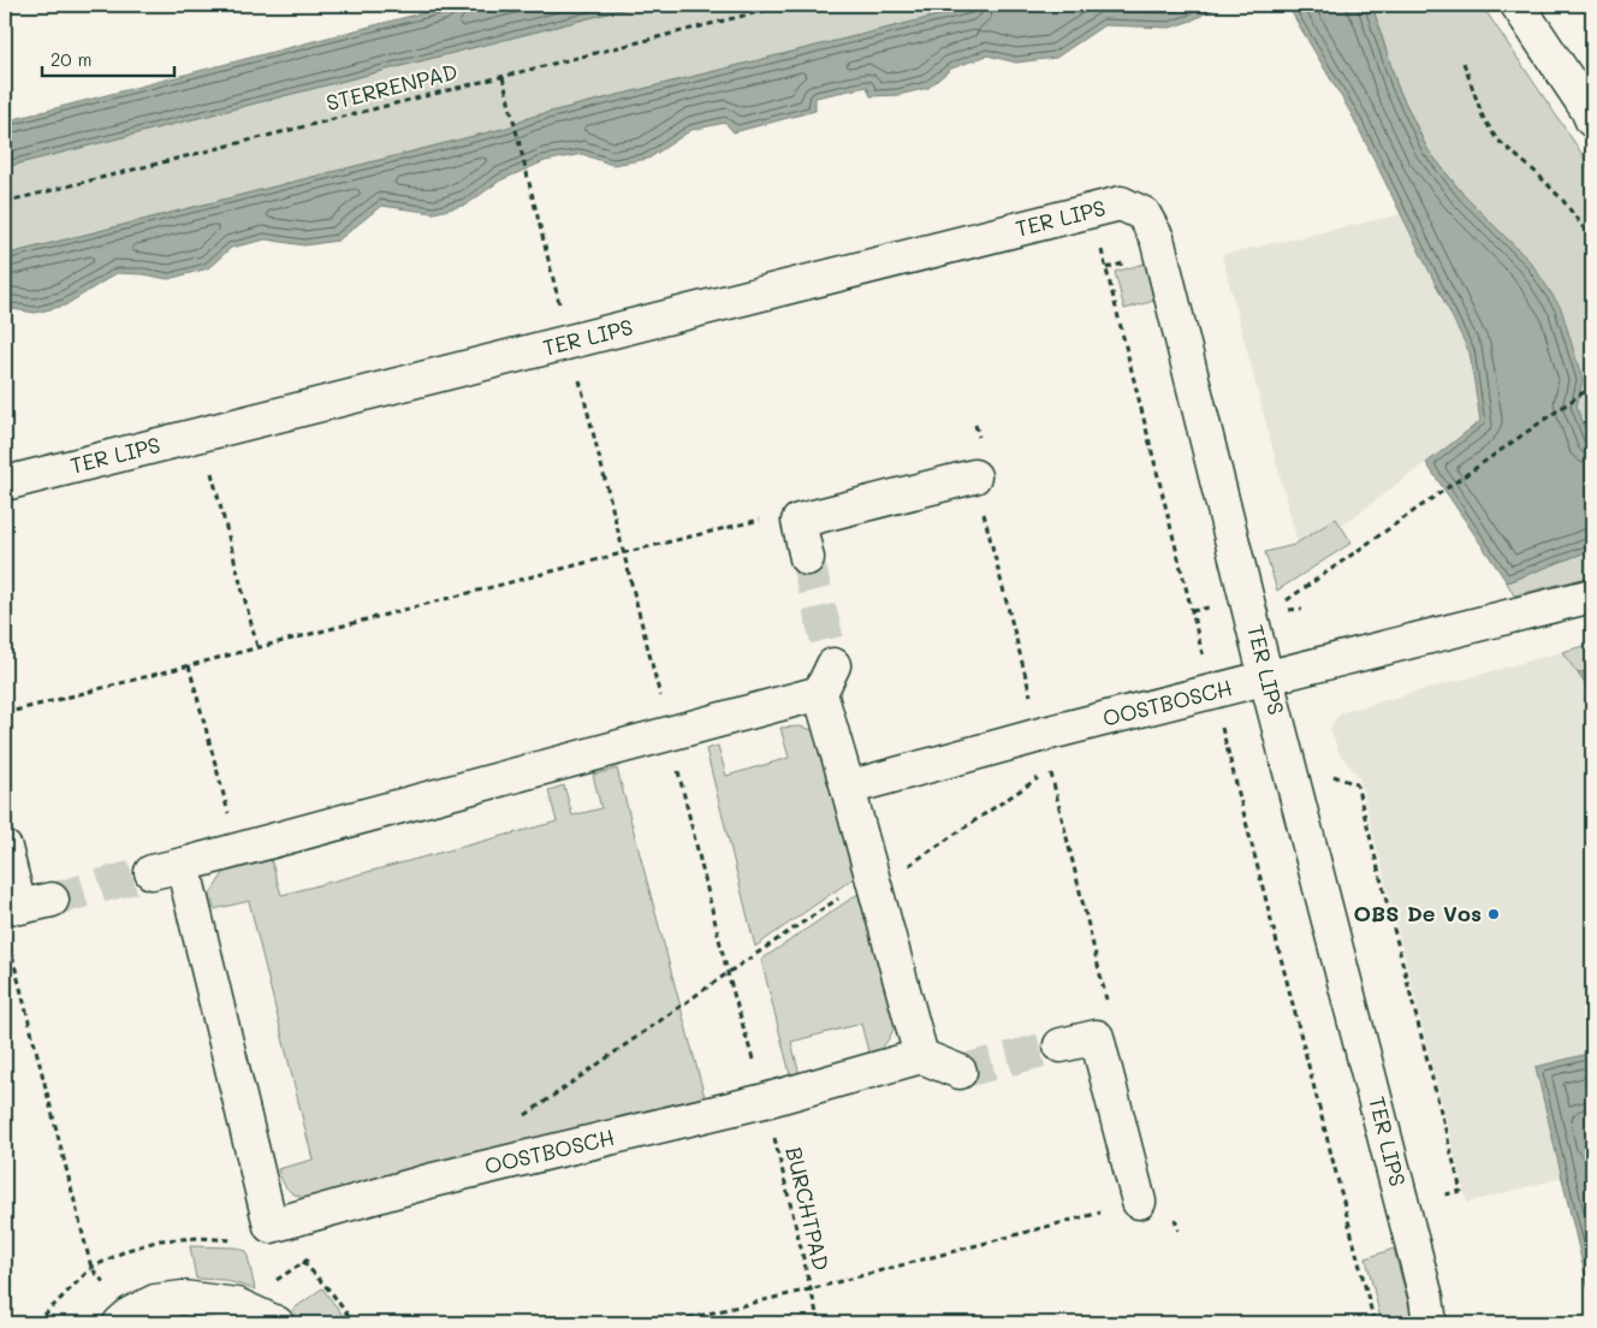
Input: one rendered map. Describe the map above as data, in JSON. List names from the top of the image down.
{
  "streets": {
    "street": ["TER LIPS", "OOSTBOSCH"],
    "path": ["STERRENPAD", "BURCHTPAD"]
  },
  "crossings": [
    ["STERRENPAD", "BURCHTPAD"],
    ["TER LIPS", "OOSTBOSCH"],
    ["TER LIPS", "BURCHTPAD"],
    ["OOSTBOSCH", "BURCHTPAD"]
  ],
  "places": ["OBS De Vos"],
  "scale_bar": "20 m"
}
